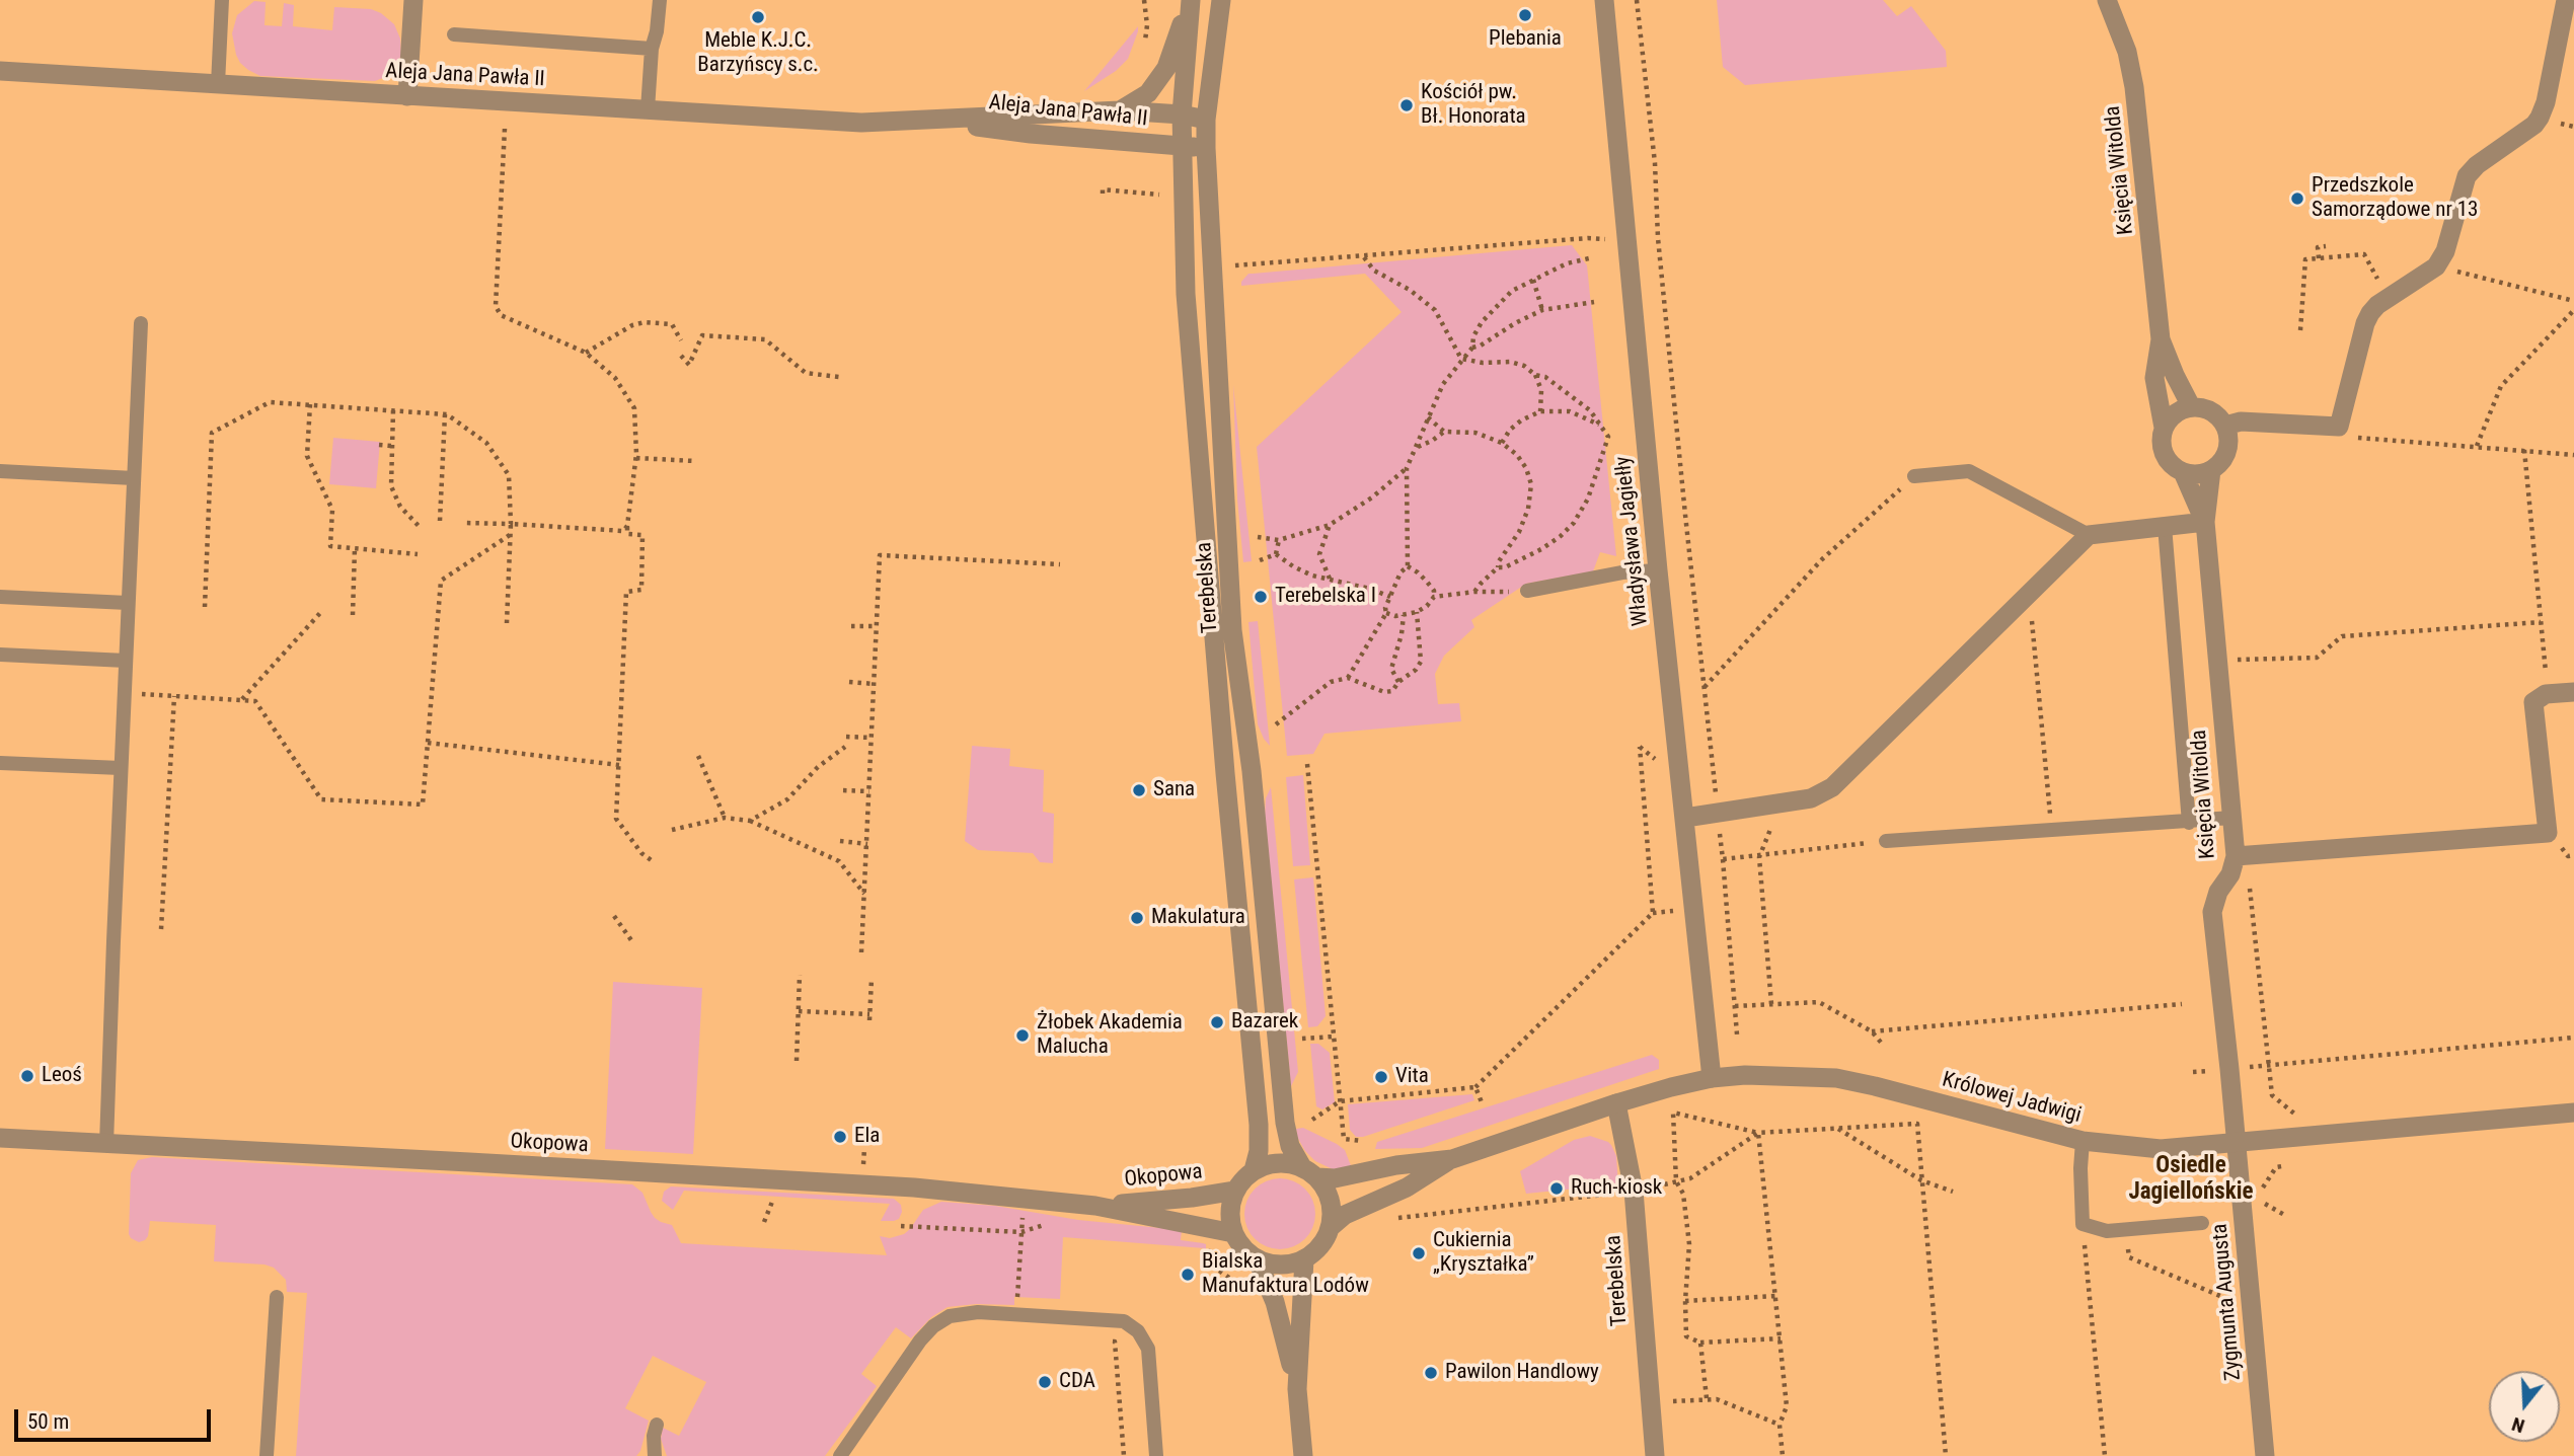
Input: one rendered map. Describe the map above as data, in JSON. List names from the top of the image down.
{
  "streets": {
    "street": [
      "Aleja Jana Pawła II",
      "Księcia Witolda",
      "Władysława Jagiełły",
      "Terebelska",
      "Królowej Jadwigi",
      "Okopowa",
      "Zygmunta Augusta"
    ]
  },
  "crossings": [
    ["Aleja Jana Pawła II", "Terebelska"],
    ["Księcia Witolda", "Królowej Jadwigi"],
    ["Księcia Witolda", "Zygmunta Augusta"],
    ["Władysława Jagiełły", "Królowej Jadwigi"],
    ["Terebelska", "Królowej Jadwigi"],
    ["Terebelska", "Okopowa"],
    ["Królowej Jadwigi", "Okopowa"],
    ["Królowej Jadwigi", "Zygmunta Augusta"]
  ],
  "districts": ["Osiedle Jagiellońskie"],
  "places": [
    "Plebania",
    "Meble K.J.C. Barzyńscy s.c.",
    "Kościół pw. Bł. Honorata",
    "Przedszkole Samorządowe nr 13",
    "Terebelska I",
    "Sana",
    "Makulatura",
    "Bazarek",
    "Żłobek Akademia Malucha",
    "Leoś",
    "Vita",
    "Ela",
    "Ruch-kiosk",
    "Cukiernia „Kryształka”",
    "Bialska Manufaktura Lodów",
    "Pawilon Handlowy",
    "CDA"
  ],
  "scale_bar": "50 m",
  "north": "bottom"
}
